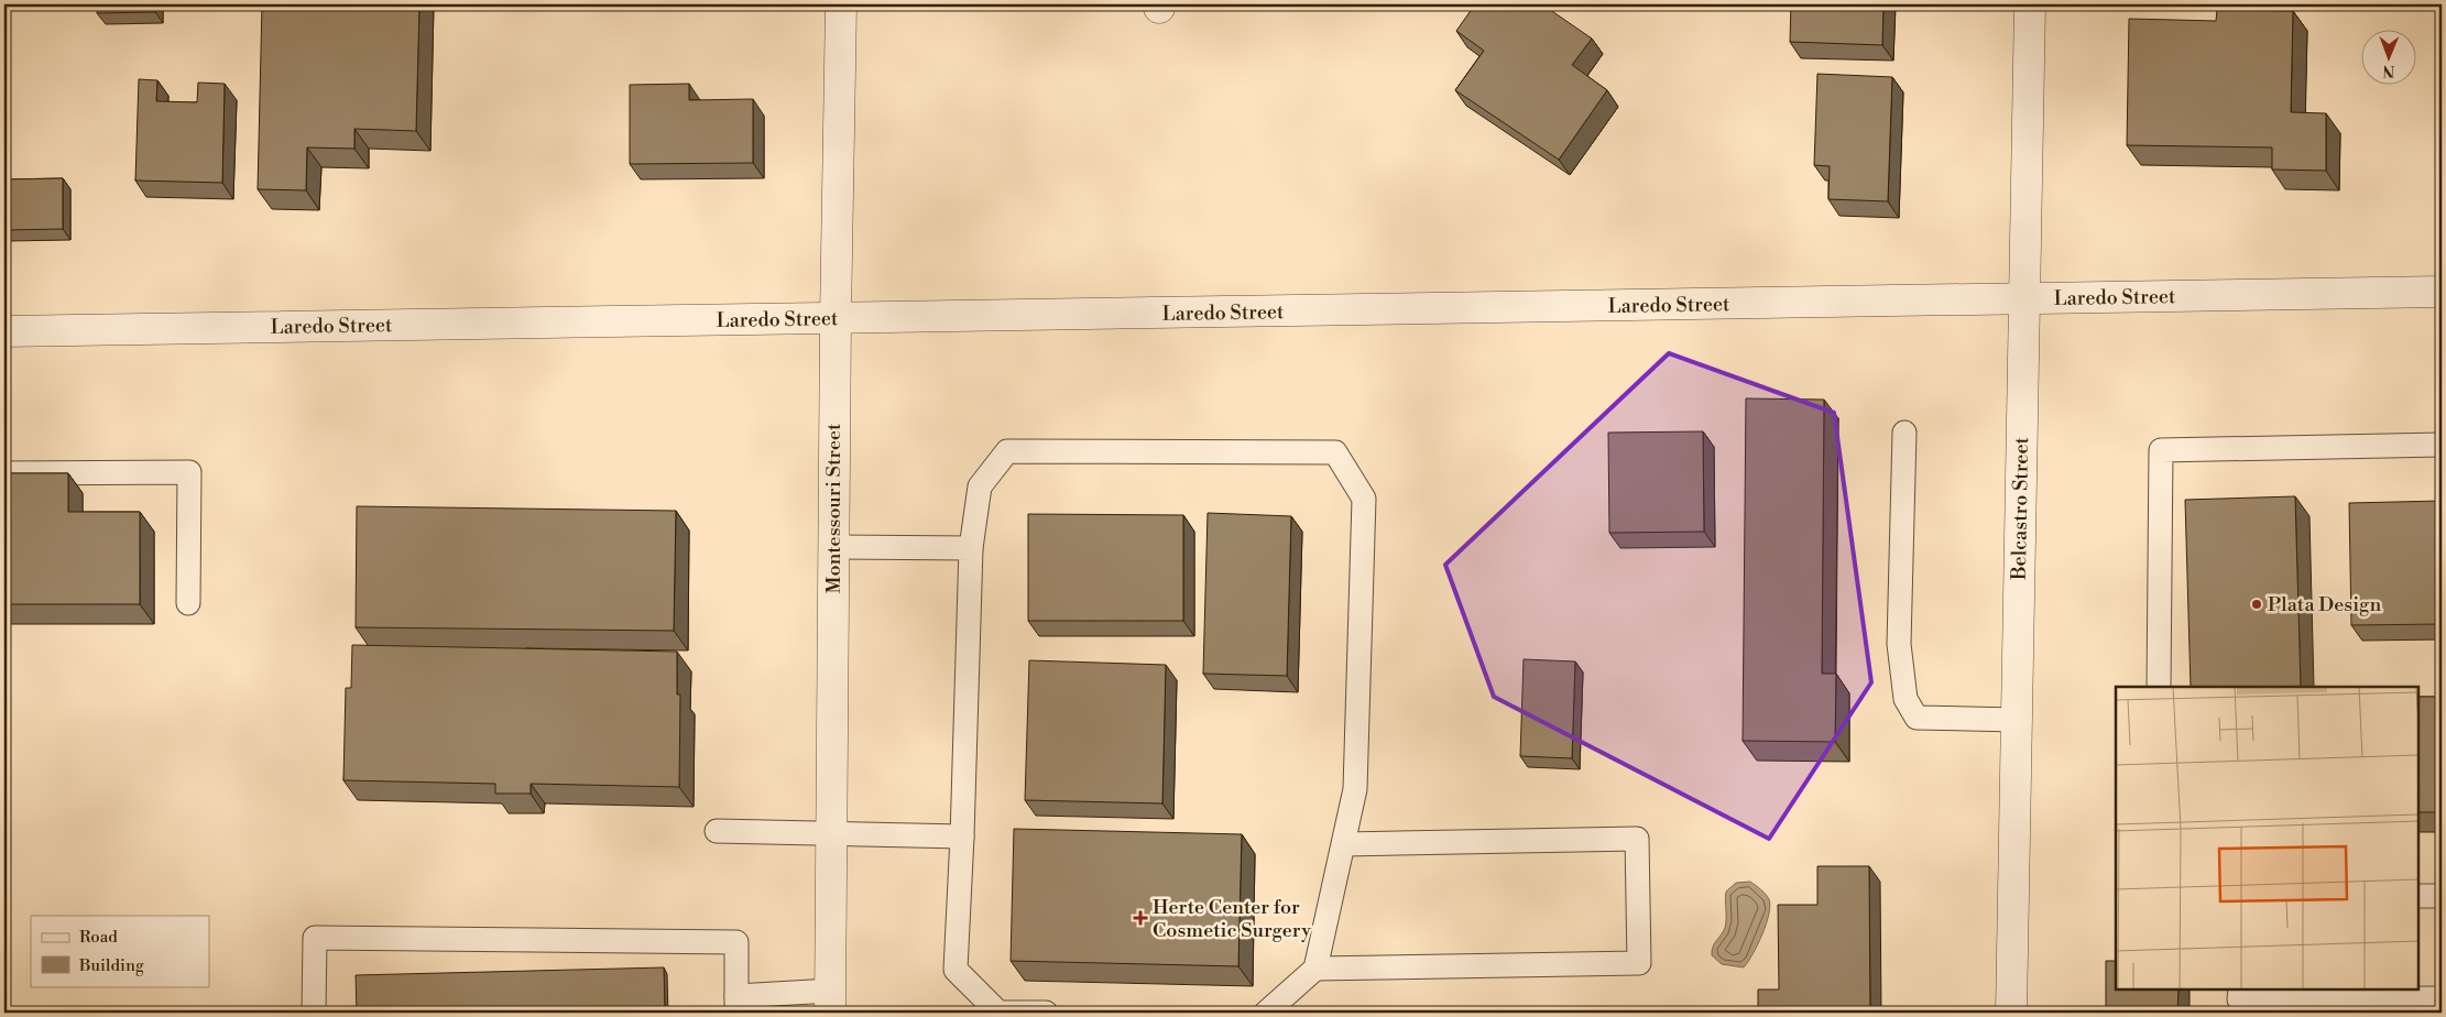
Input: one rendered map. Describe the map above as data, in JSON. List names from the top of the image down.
{
  "streets": {
    "street": ["Laredo Street", "Montessouri Street", "Belcastro Street"]
  },
  "crossings": [
    ["Laredo Street", "Montessouri Street"],
    ["Laredo Street", "Belcastro Street"]
  ],
  "places": {
    "other": ["Plata Design"],
    "health": ["Herte Center for Cosmetic Surgery"]
  },
  "legend": ["Road", "Building"],
  "north": "bottom"
}
